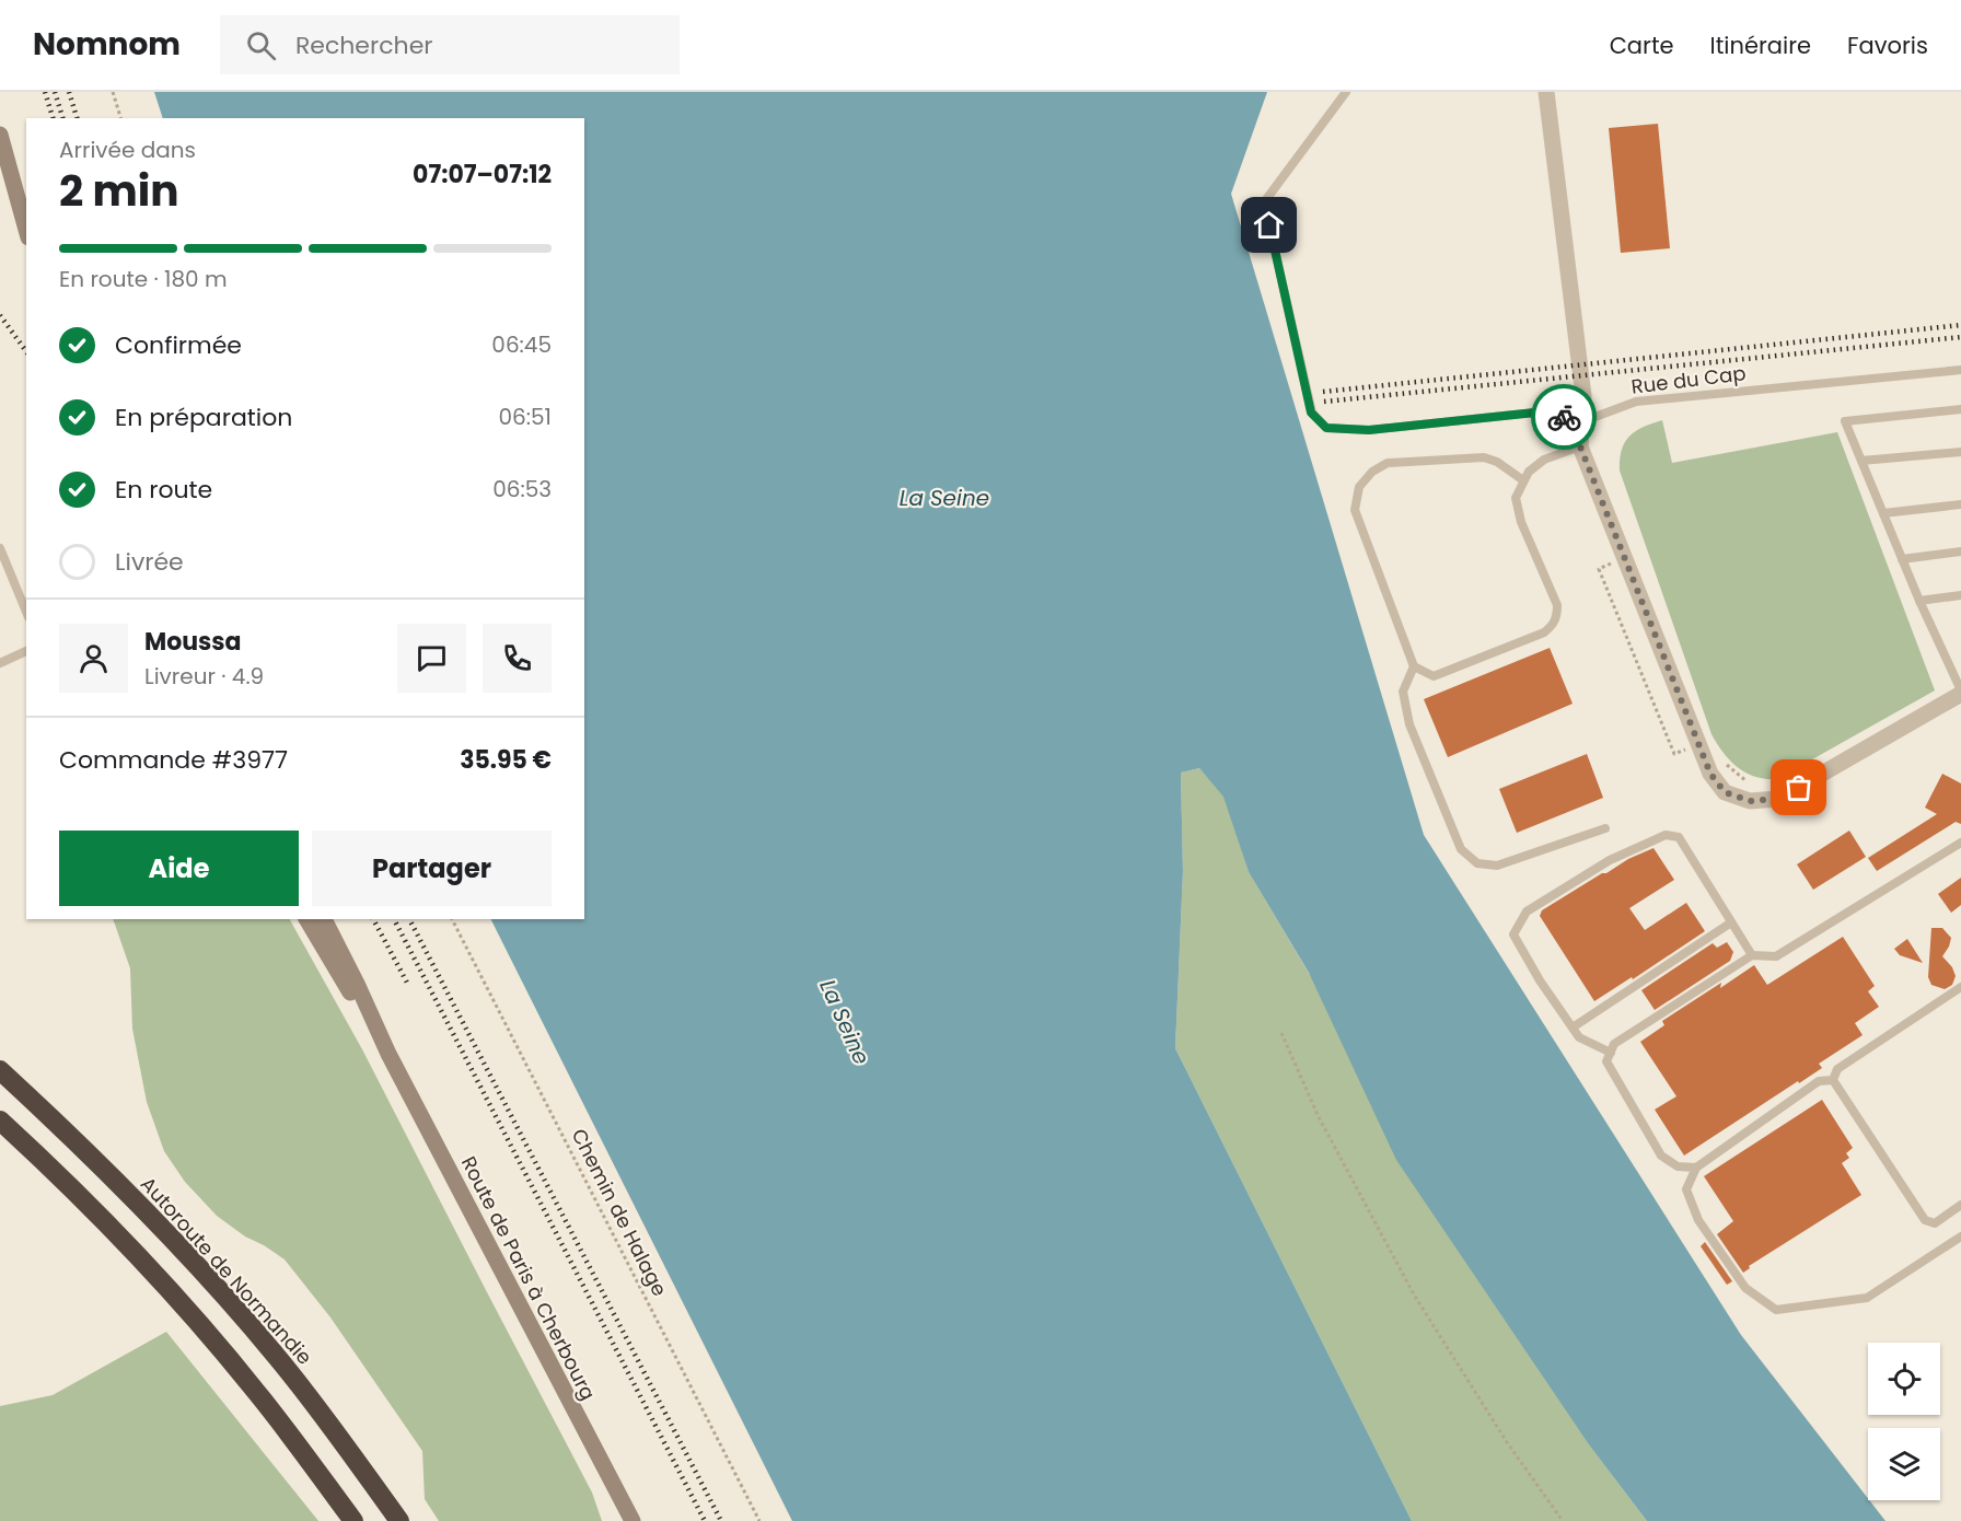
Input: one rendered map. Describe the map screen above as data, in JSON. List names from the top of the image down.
{
  "streets": {
    "highway": ["Autoroute de Normandie"],
    "main road": ["Route de Paris à Cherbourg"],
    "lane": ["Rue du Cap"],
    "path": ["Chemin de Halage"]
  },
  "water": ["La Seine"],
  "page": {
    "header": "Nomnom",
    "search": "Rechercher",
    "nav": ["Carte", "Itinéraire", "Favoris"],
    "heading": ["2 min", "Arrivée dans", "07:07–07:12"],
    "panel": [
      "Moussa",
      "Livreur · 4.9",
      "Commande #3977",
      "35.95 €"
    ],
    "bar": "En route · 180 m",
    "list": [
      ["Confirmée", "06:45"],
      ["En préparation", "06:51"],
      ["En route", "06:53"],
      "Livrée"
    ],
    "buttons": ["Aide", "Partager"]
  }
}
